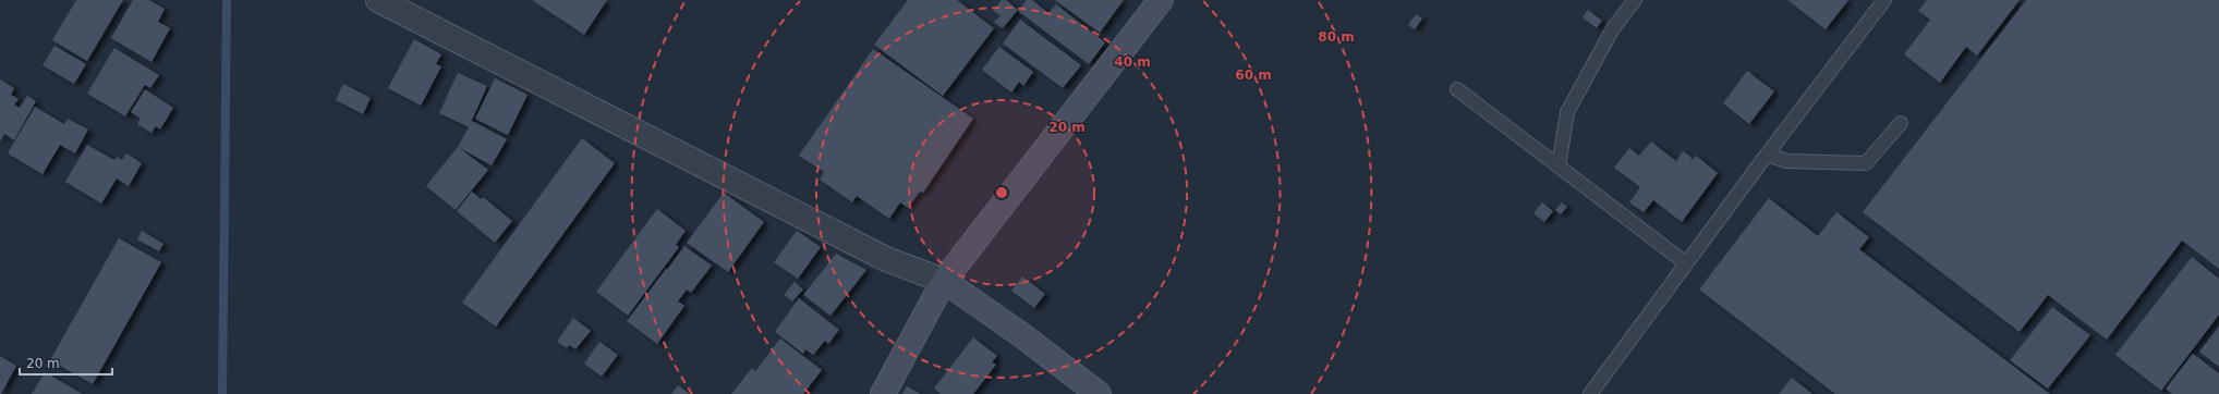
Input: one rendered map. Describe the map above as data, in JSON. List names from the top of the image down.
{
  "scale_bar": "20 m",
  "rings": [
    "80 m",
    "40 m",
    "60 m",
    "20 m"
  ]
}
